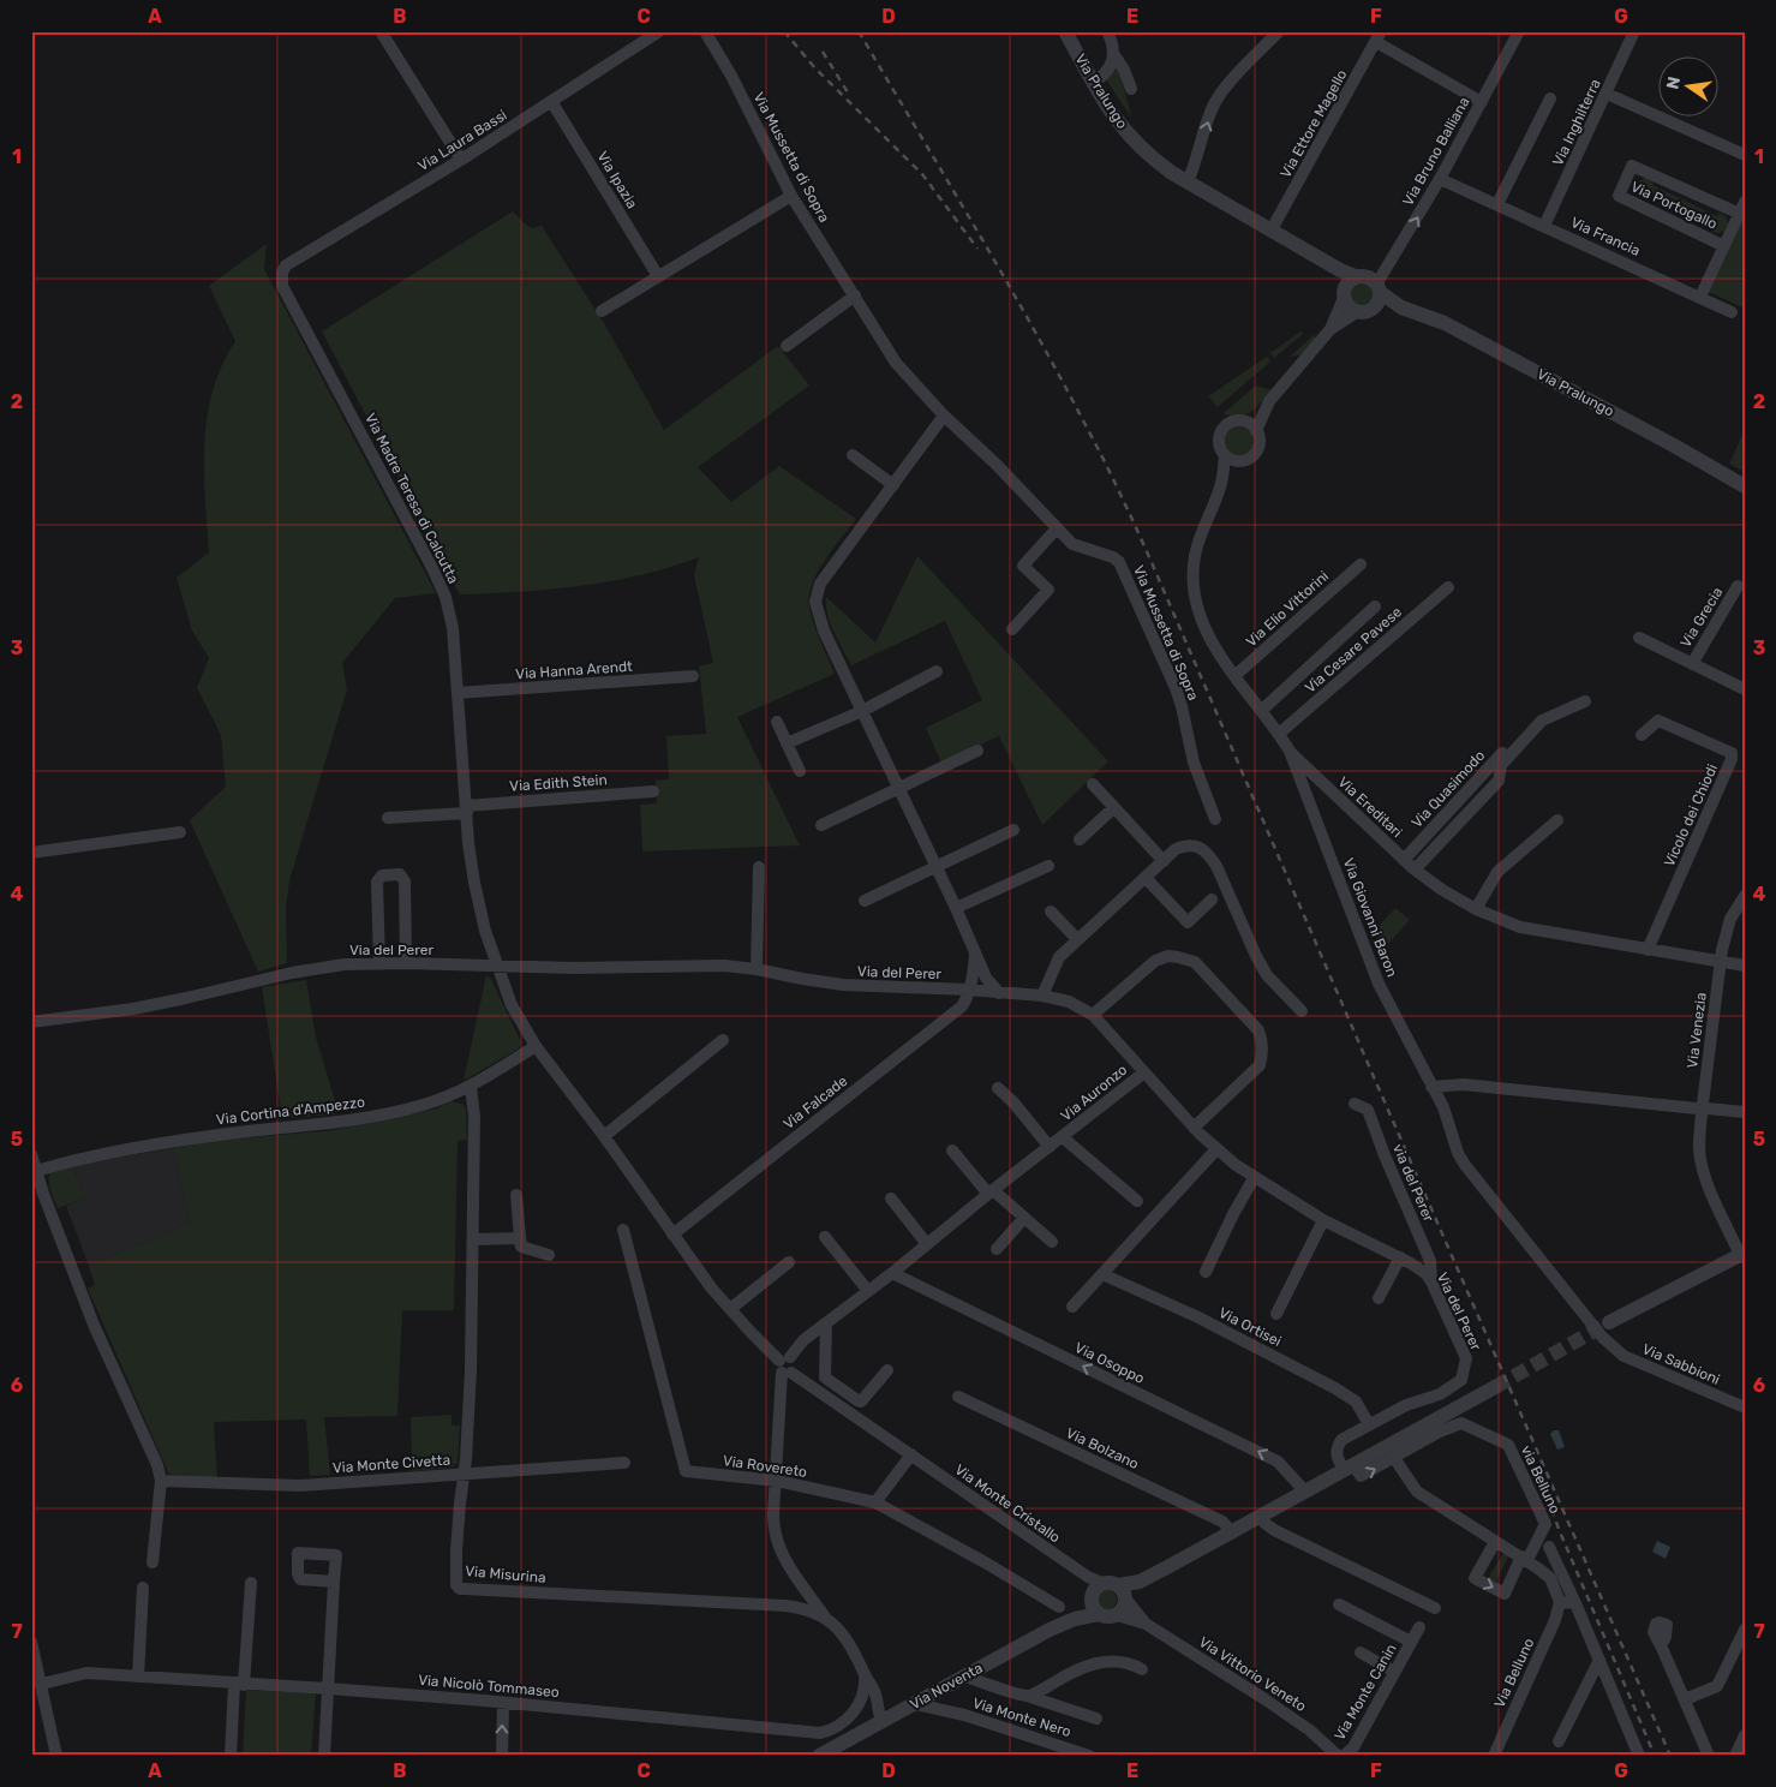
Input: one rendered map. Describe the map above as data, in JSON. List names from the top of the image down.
{
  "streets": {
    "street": [
      "Via Pralungo",
      "Via Inghilterra",
      "Via Ettore Magello",
      "Via Laura Bassi",
      "Via Bruno Balliana",
      "Via Mussetta di Sopra",
      "Via Ipazia",
      "Via Portogallo",
      "Via Francia",
      "Via Madre Teresa di Calcutta",
      "Via Elio Vittorini",
      "Via Grecia",
      "Via Cesare Pavese",
      "Via Hanna Arendt",
      "Via Edith Stein",
      "Via Quasimodo",
      "Via Ereditari",
      "Vicolo dei Chiodi",
      "Via Giovanni Baron",
      "Via del Perer",
      "Via Venezia",
      "Via Auronzo",
      "Via Falcade",
      "Via Cortina d'Ampezzo",
      "via del Perer",
      "Via Ortisei",
      "Via Osoppo",
      "Via Sabbioni",
      "Via Bolzano",
      "Via Monte Civetta",
      "Via Rovereto",
      "via Belluno",
      "Via Monte Cristallo",
      "Via Misurina",
      "Via Belluno",
      "Via Vittorio Veneto",
      "Via Nicolò Tommaseo",
      "Via Noventa",
      "Via Monte Canin",
      "Via Monte Nero"
    ]
  },
  "crossings": [
    ["Via Pralungo", "Via Ettore Magello"],
    ["Via Pralungo", "Via Bruno Balliana"],
    ["Via Pralungo", "Via Ereditari"],
    ["Via Inghilterra", "Via Francia"],
    ["Via Laura Bassi", "Via Ipazia"],
    ["Via Laura Bassi", "Via Madre Teresa di Calcutta"],
    ["Via Bruno Balliana", "Via Francia"],
    ["Via Bruno Balliana", "Via Ereditari"],
    ["Via Madre Teresa di Calcutta", "Via Hanna Arendt"],
    ["Via Madre Teresa di Calcutta", "Via Edith Stein"],
    ["Via Madre Teresa di Calcutta", "Via del Perer"],
    ["Via Elio Vittorini", "Via Ereditari"],
    ["Via Cesare Pavese", "Via Ereditari"],
    ["Via Quasimodo", "Via Ereditari"],
    ["Via Ereditari", "Vicolo dei Chiodi"],
    ["Via Ereditari", "Via Giovanni Baron"],
    ["Via Ereditari", "Via Venezia"],
    ["Via Giovanni Baron", "Via Sabbioni"],
    ["Via del Perer", "Via Auronzo"],
    ["Via del Perer", "Via Falcade"],
    ["Via del Perer", "via del Perer"],
    ["Via del Perer", "Via Ortisei"],
    ["Via Auronzo", "Via Osoppo"],
    ["Via Auronzo", "Via Monte Cristallo"],
    ["Via Cortina d'Ampezzo", "Via Misurina"],
    ["Via Monte Civetta", "Via Misurina"],
    ["Via Monte Cristallo", "Via Noventa"],
    ["Via Misurina", "Via Noventa"],
    ["Via Noventa", "Via Monte Nero"]
  ],
  "one_way": ["Via Bruno Balliana", "Via Osoppo"],
  "north": "left",
  "grid": {
    "columns": [
      "A",
      "B",
      "C",
      "D",
      "E",
      "F",
      "G"
    ],
    "rows": [
      "1",
      "2",
      "3",
      "4",
      "5",
      "6",
      "7"
    ]
  }
}
